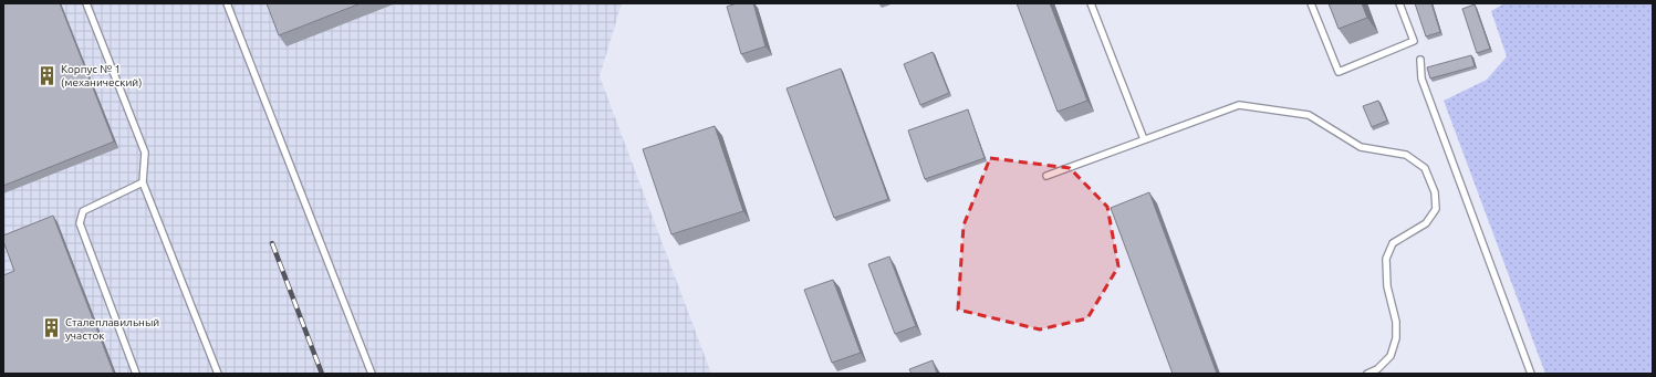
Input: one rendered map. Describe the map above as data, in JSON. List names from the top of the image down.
{
  "places": {
    "building": ["Корпус № 1 (механический)", "Сталеплавильный участок"]
  }
}
